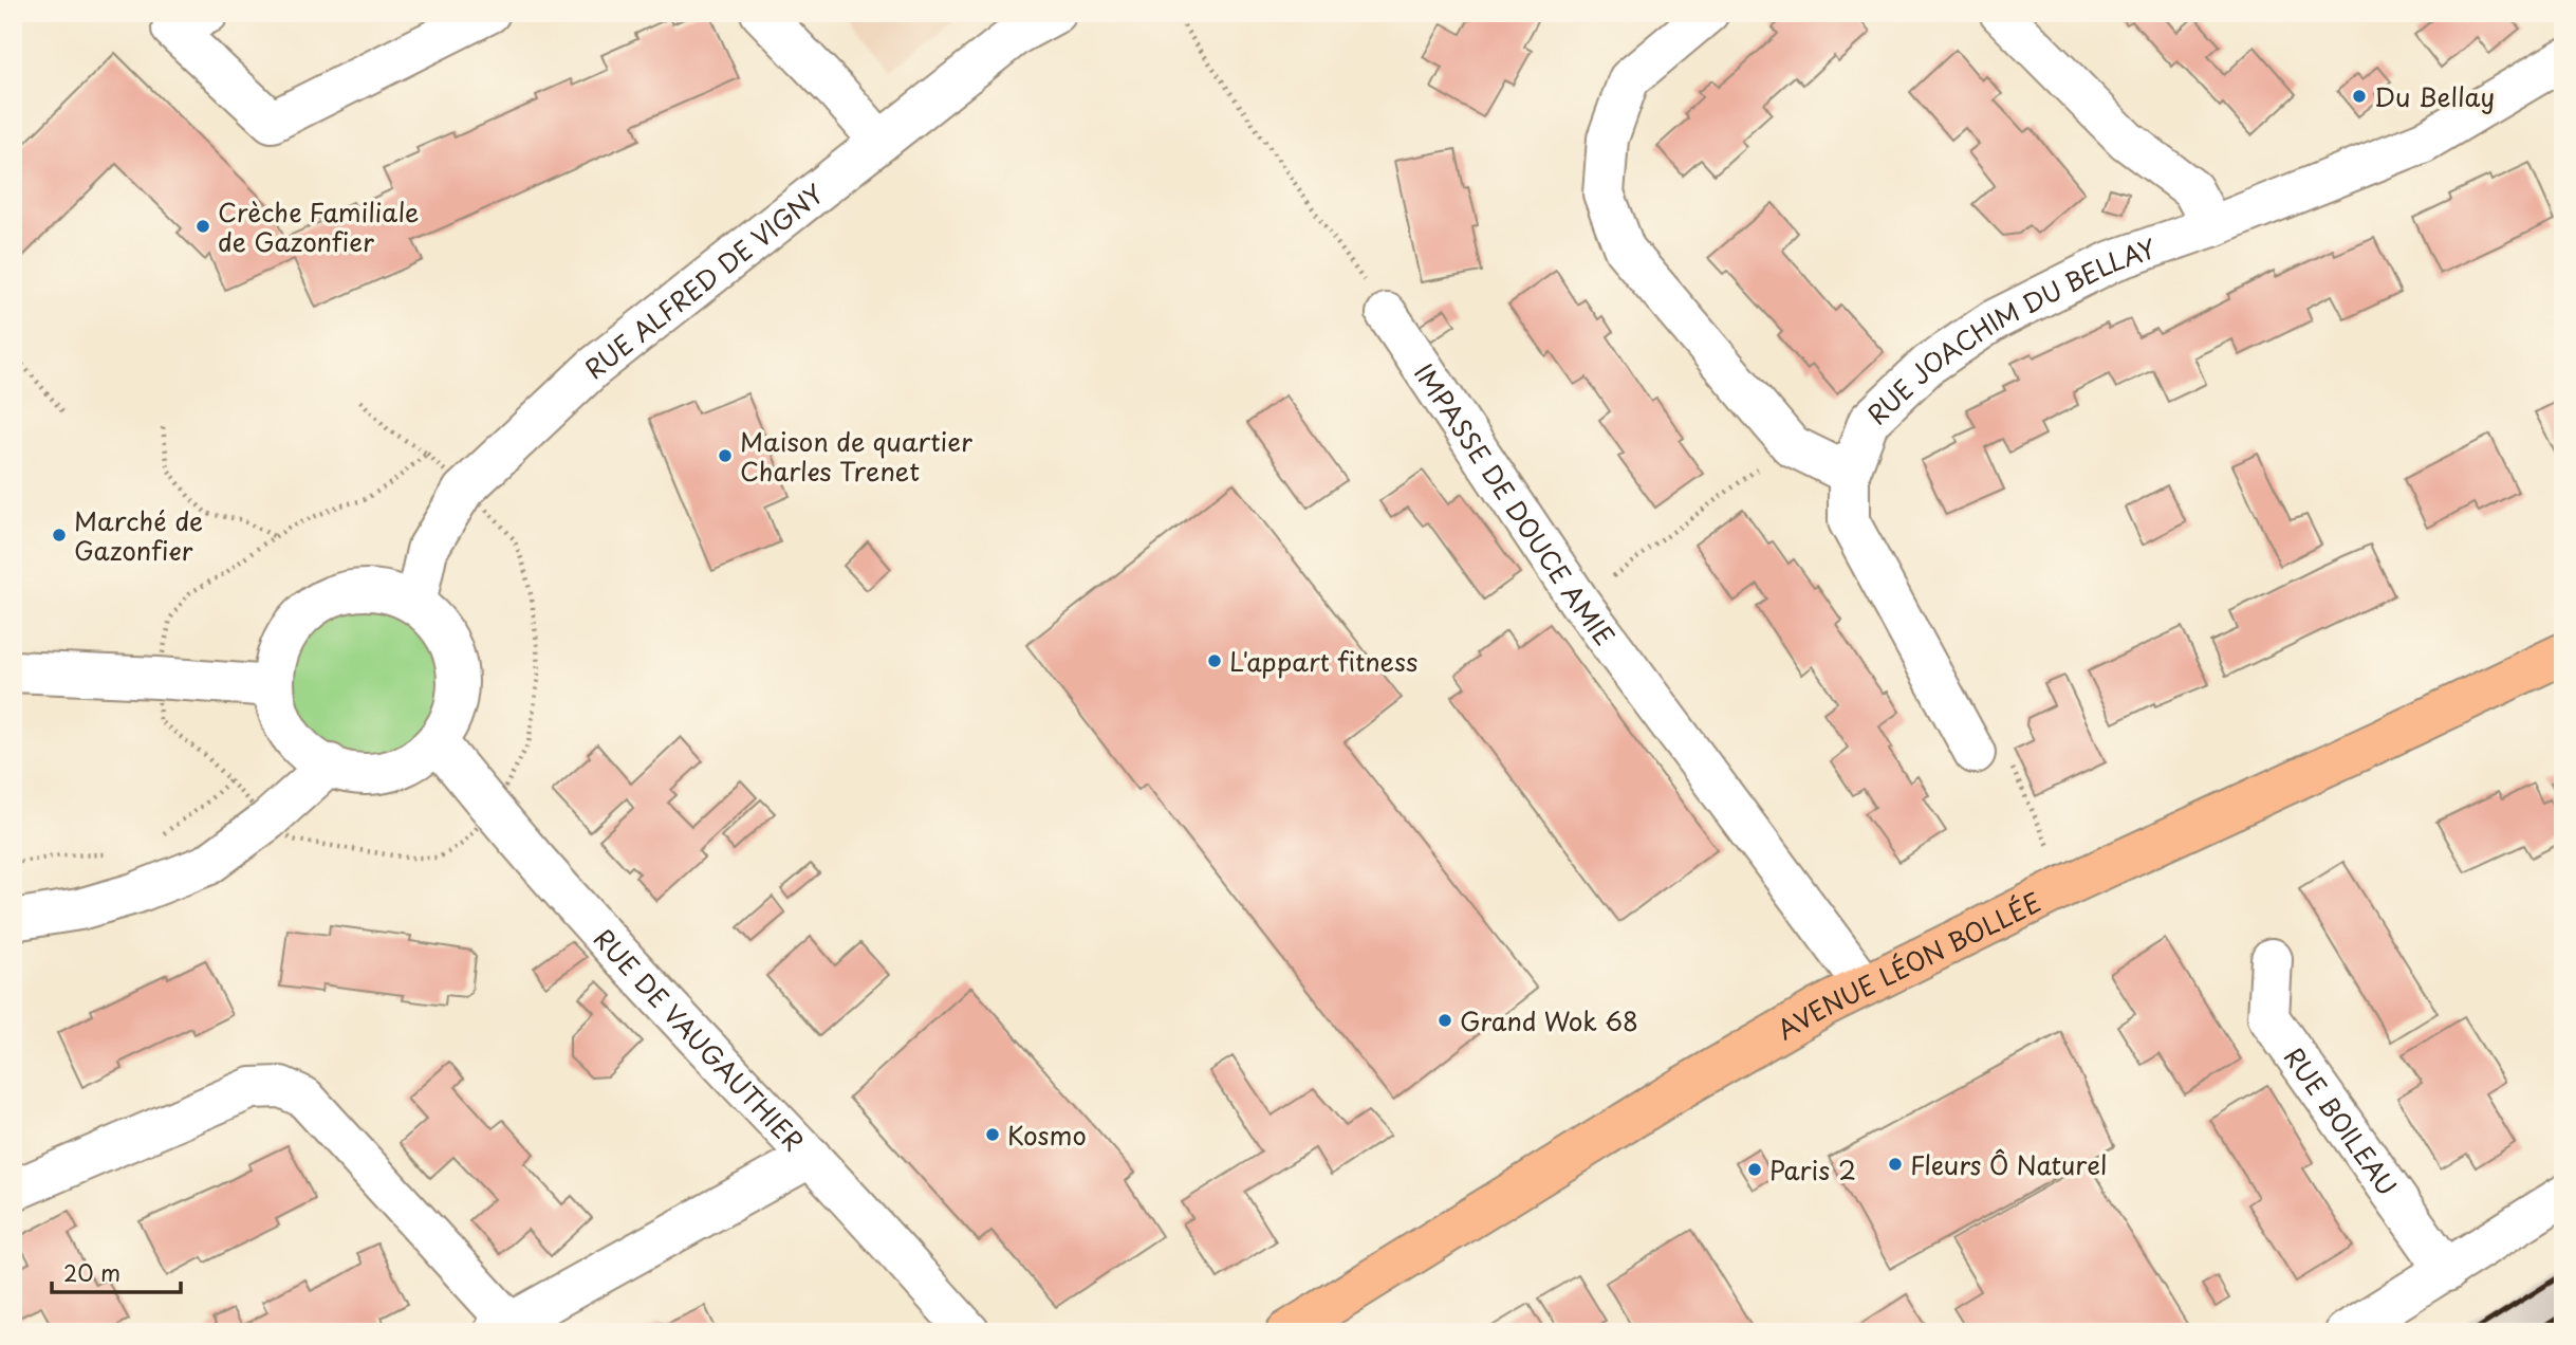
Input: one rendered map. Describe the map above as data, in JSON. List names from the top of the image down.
{
  "streets": {
    "main road": ["AVENUE LÉON BOLLÉE"],
    "street": [
      "RUE ALFRED DE VIGNY",
      "RUE JOACHIM DU BELLAY",
      "IMPASSE DE DOUCE AMIE",
      "RUE DE VAUGAUTHIER",
      "RUE BOILEAU"
    ]
  },
  "crossings": [
    ["RUE ALFRED DE VIGNY", "RUE DE VAUGAUTHIER"],
    ["IMPASSE DE DOUCE AMIE", "AVENUE LÉON BOLLÉE"]
  ],
  "places": [
    "Du Bellay",
    "Crèche Familiale de Gazonfier",
    "Maison de quartier Charles Trenet",
    "Marché de Gazonfier",
    "L'appart fitness",
    "Grand Wok 68",
    "Kosmo",
    "Fleurs Ô Naturel",
    "Paris 2"
  ],
  "scale_bar": "20 m"
}
